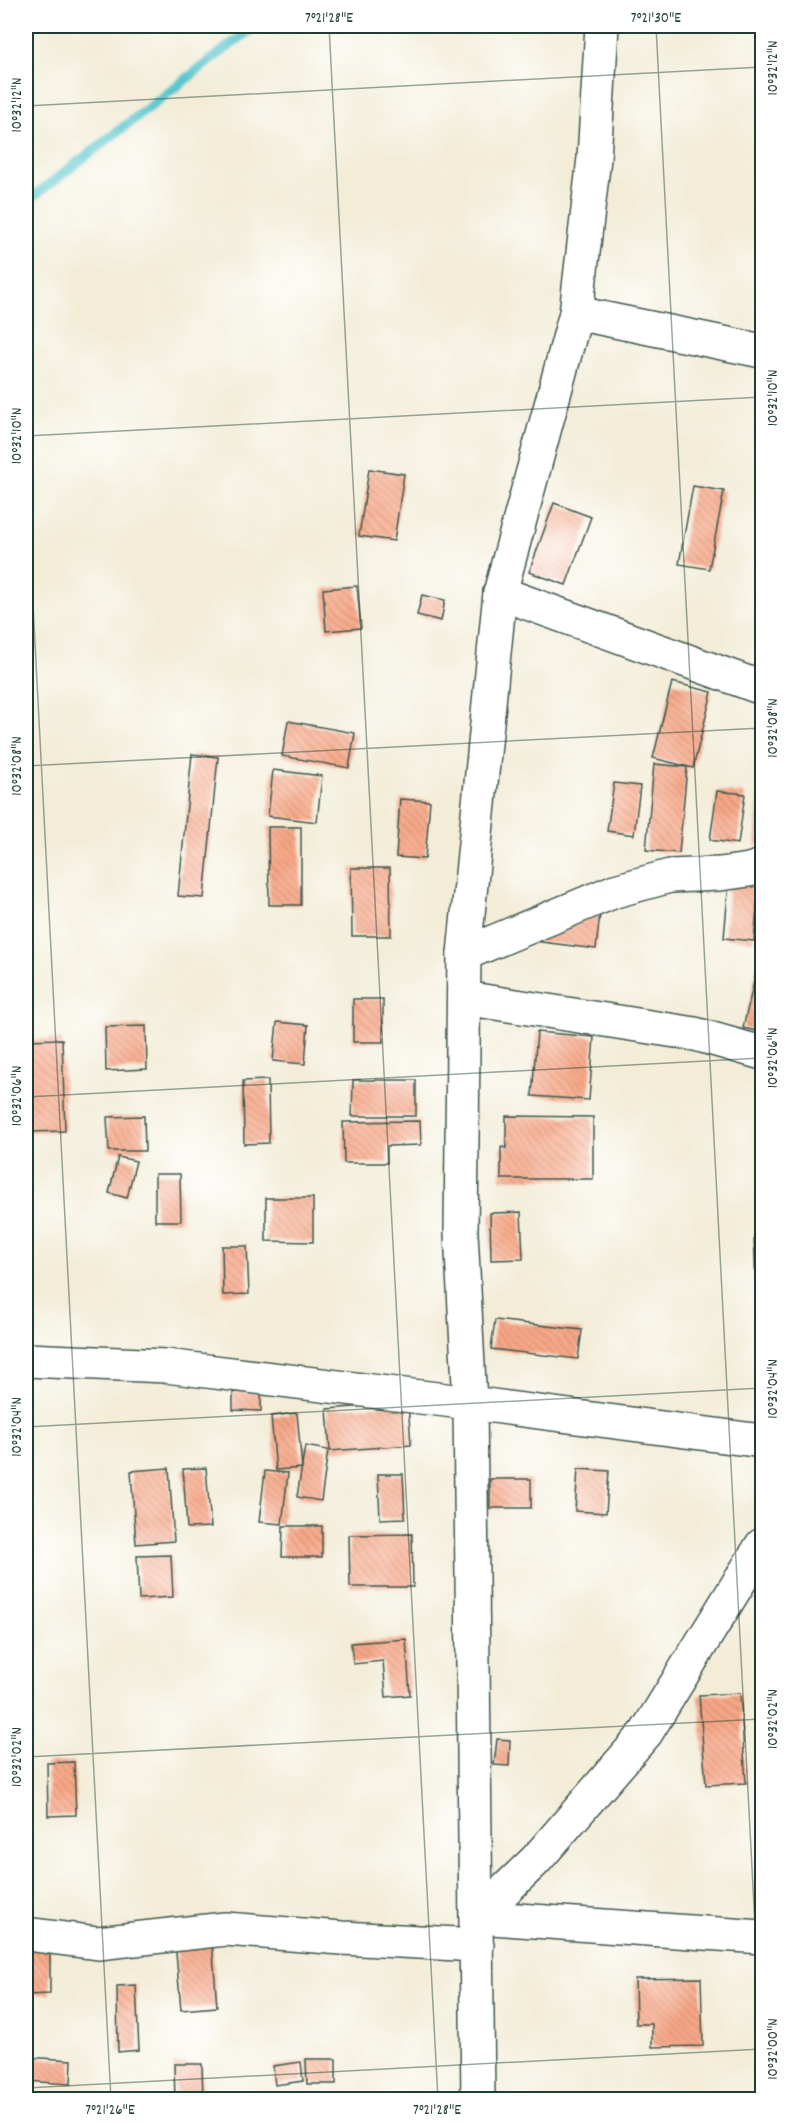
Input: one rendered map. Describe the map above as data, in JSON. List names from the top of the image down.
{
  "coordinates": [
    "7°21'28\"E",
    "7°21'30\"E",
    "10°32'12\"N",
    "10°32'10\"N",
    "10°32'08\"N",
    "10°32'06\"N",
    "10°32'04\"N",
    "10°32'02\"N",
    "10°32'00\"N",
    "7°21'26\"E"
  ]
}
